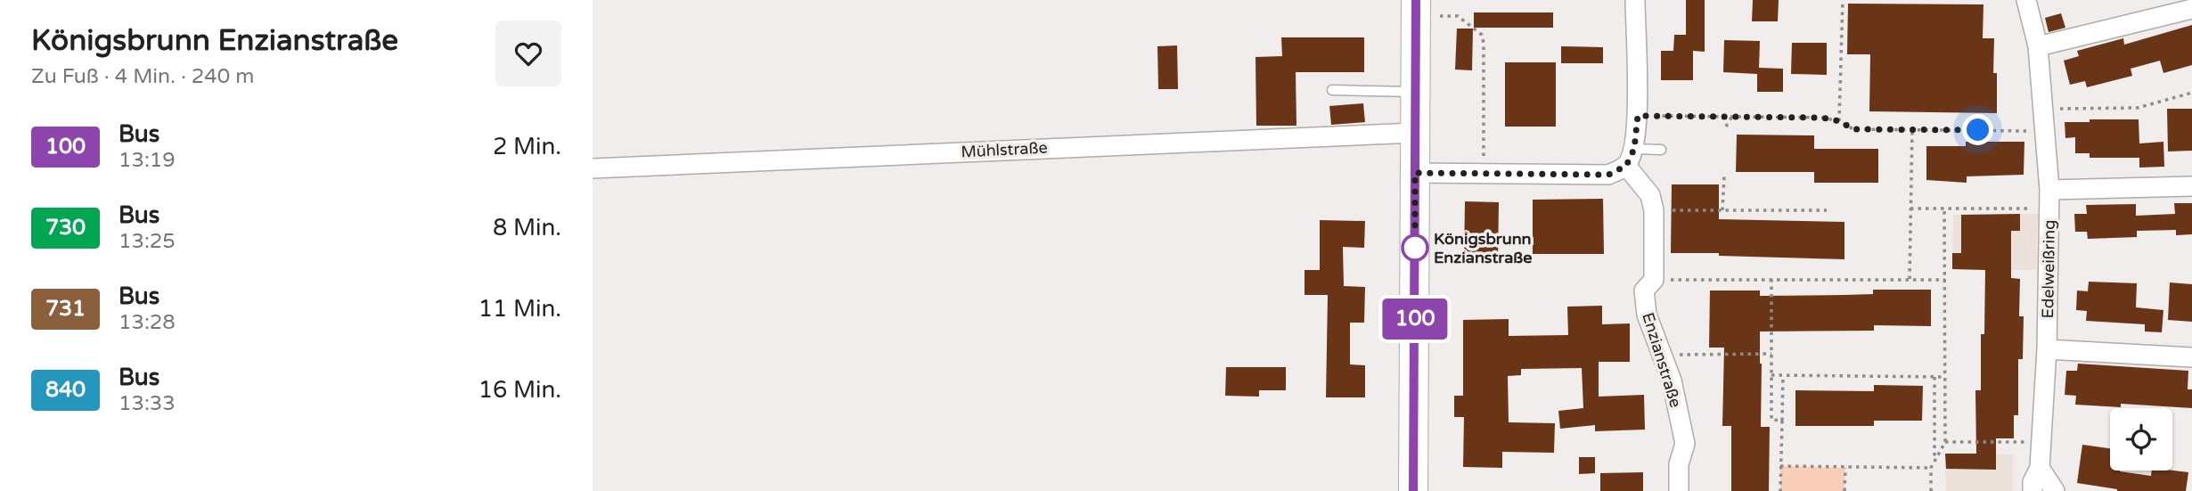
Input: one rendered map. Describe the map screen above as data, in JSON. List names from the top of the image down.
{
  "streets": {
    "street": ["Mühlstraße", "Edelweißring", "Enzianstraße"]
  },
  "places": ["Königsbrunn Enzianstraße"],
  "lines": ["bus line 100"],
  "page": {
    "heading": ["Königsbrunn Enzianstraße", "Zu Fuß · 4 Min. · 240 m"],
    "on_map": "100",
    "list": [
      {
        "mark": "100",
        "name": "Bus",
        "note": "13:19",
        "value": "2 Min."
      },
      {
        "mark": "730",
        "name": "Bus",
        "note": "13:25",
        "value": "8 Min."
      },
      {
        "mark": "731",
        "name": "Bus",
        "note": "13:28",
        "value": "11 Min."
      },
      {
        "mark": "840",
        "name": "Bus",
        "note": "13:33",
        "value": "16 Min."
      }
    ]
  }
}
